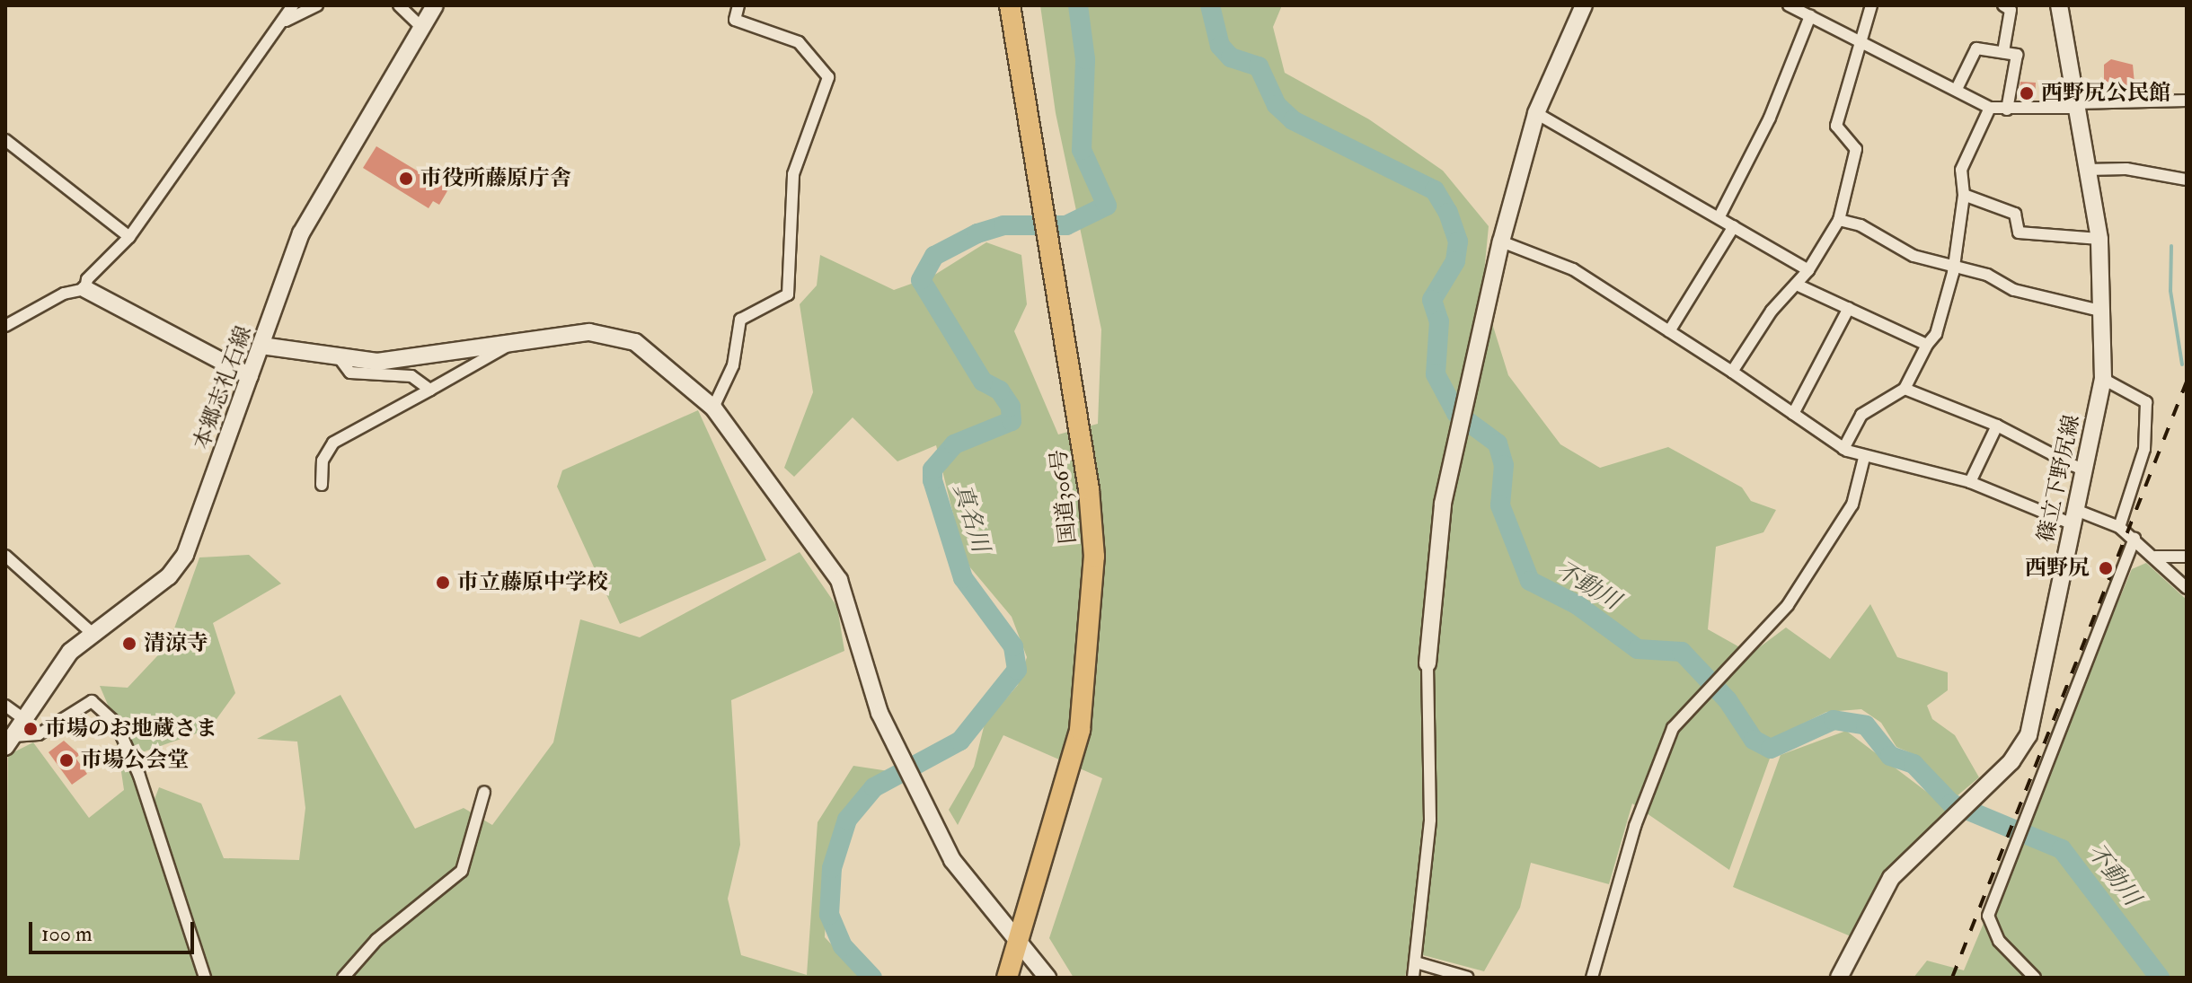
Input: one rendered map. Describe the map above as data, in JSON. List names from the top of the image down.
{
  "streets": {
    "highway": ["国道306号"],
    "street": ["本郷志礼石線", "篠立下野尻線"]
  },
  "water": ["真名川", "不動川"],
  "places": [
    "西野尻公民館",
    "市役所藤原庁舎",
    "西野尻",
    "市立藤原中学校",
    "清涼寺",
    "市場のお地蔵さま",
    "市場公会堂"
  ],
  "scale_bar": "100 m"
}
